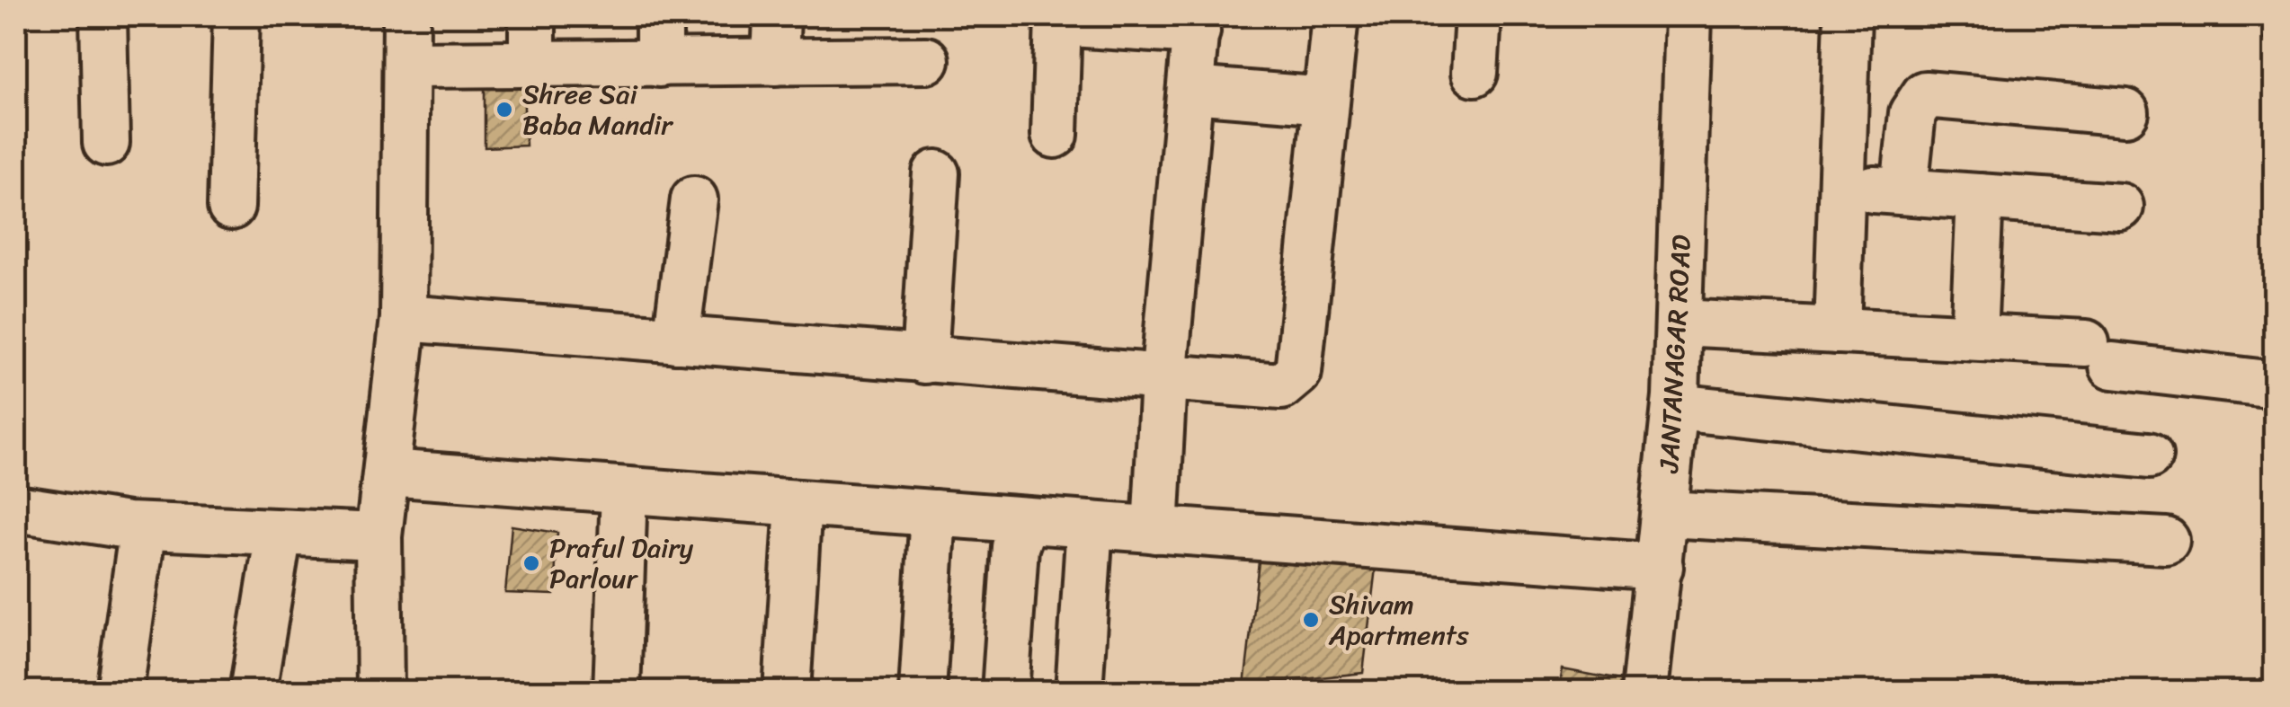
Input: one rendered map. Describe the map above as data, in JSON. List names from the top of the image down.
{
  "streets": {
    "street": ["JANTANAGAR ROAD"]
  },
  "places": ["Shree Sai Baba Mandir", "Praful Dairy Parlour", "Shivam Apartments"]
}
